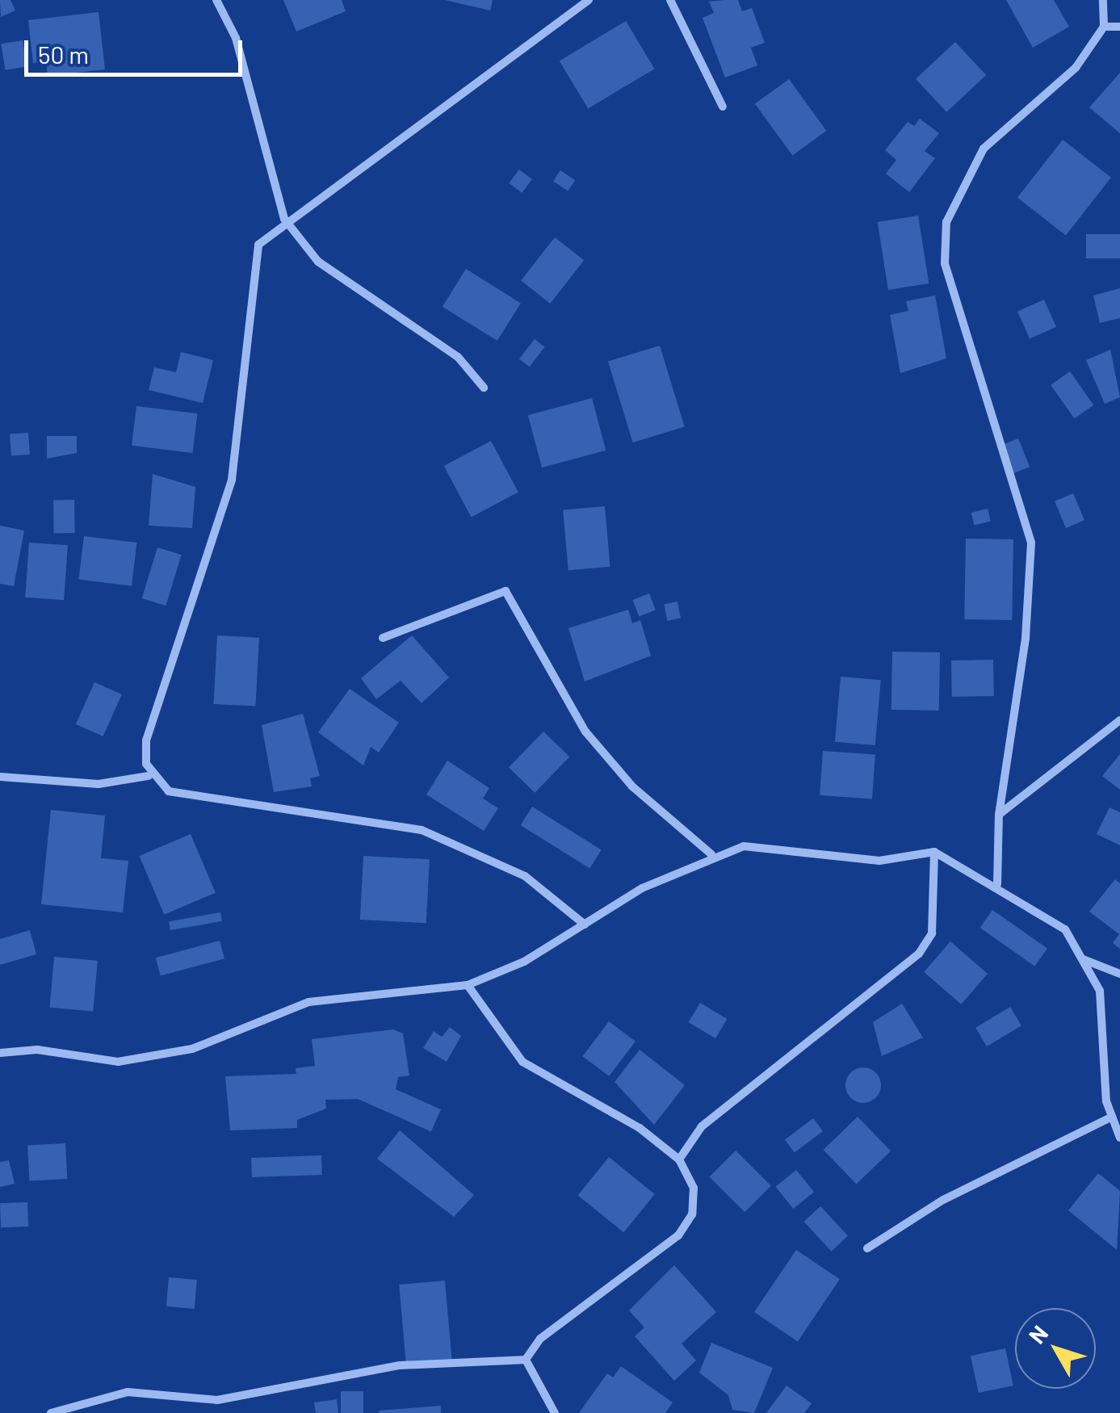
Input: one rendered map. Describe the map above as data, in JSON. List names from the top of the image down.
{
  "scale_bar": "50 m",
  "north": "top left"
}
